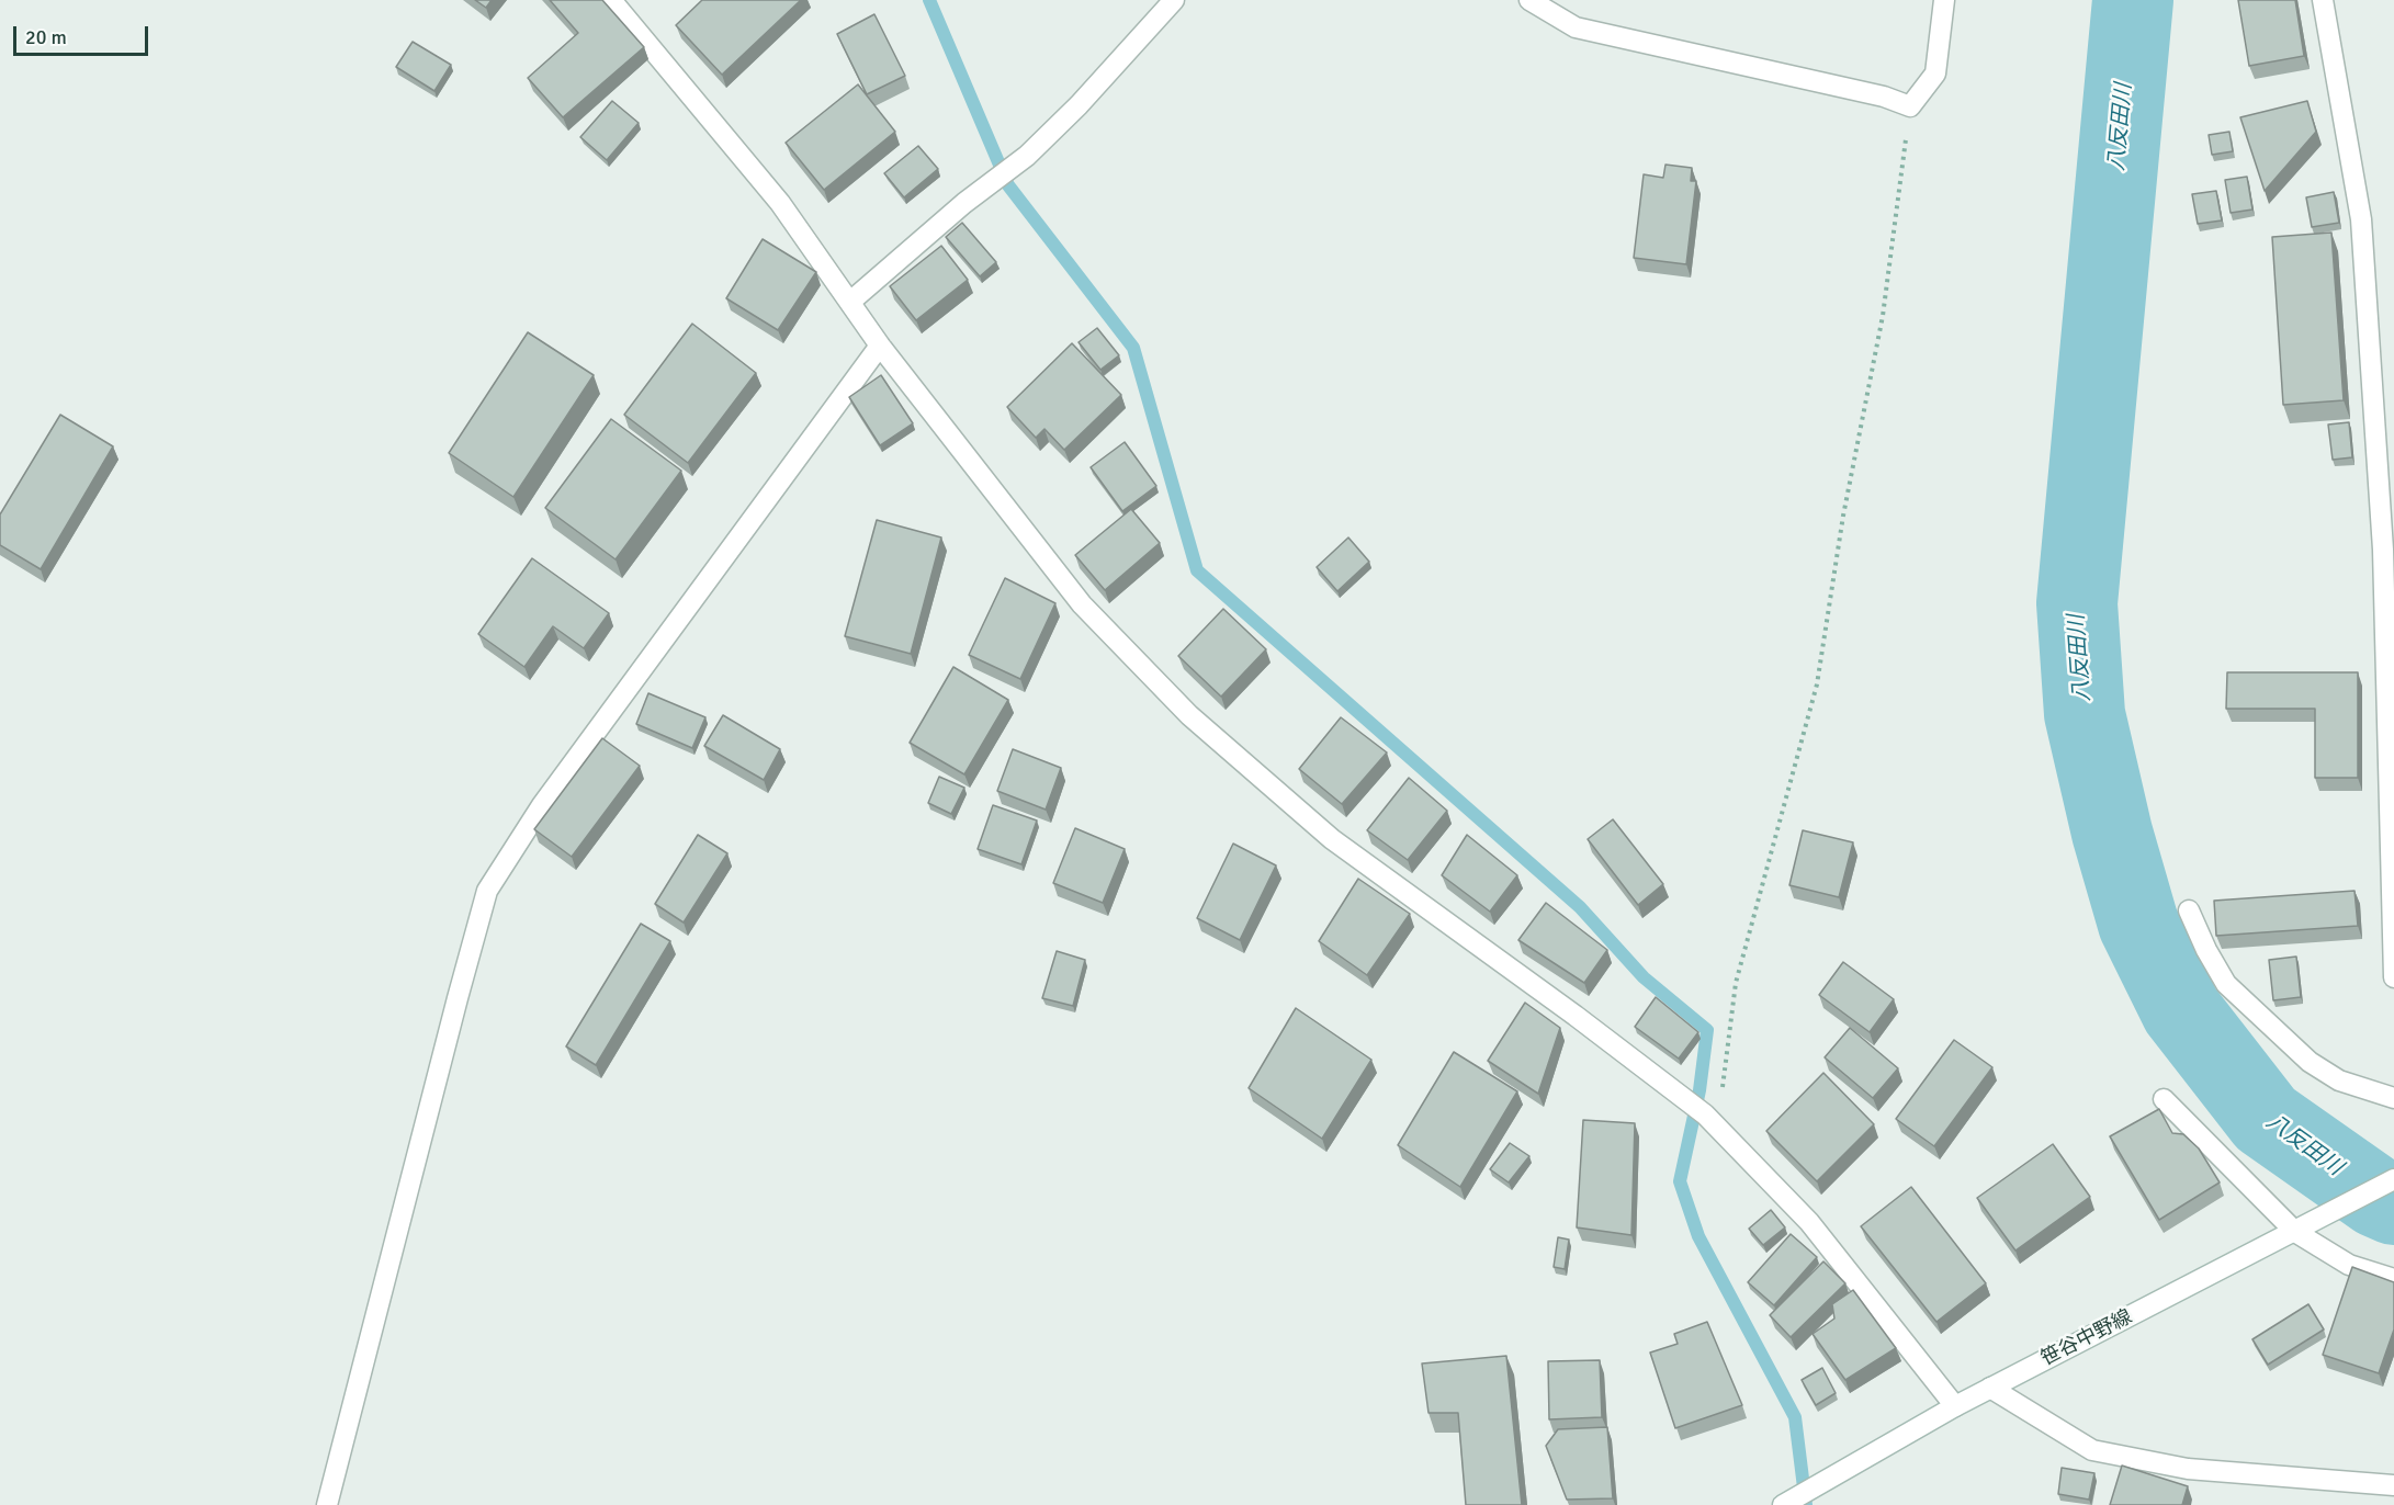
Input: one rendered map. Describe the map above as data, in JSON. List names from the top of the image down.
{
  "streets": {
    "street": ["笹谷中野線"]
  },
  "water": ["八反田川"],
  "scale_bar": "20 m"
}
